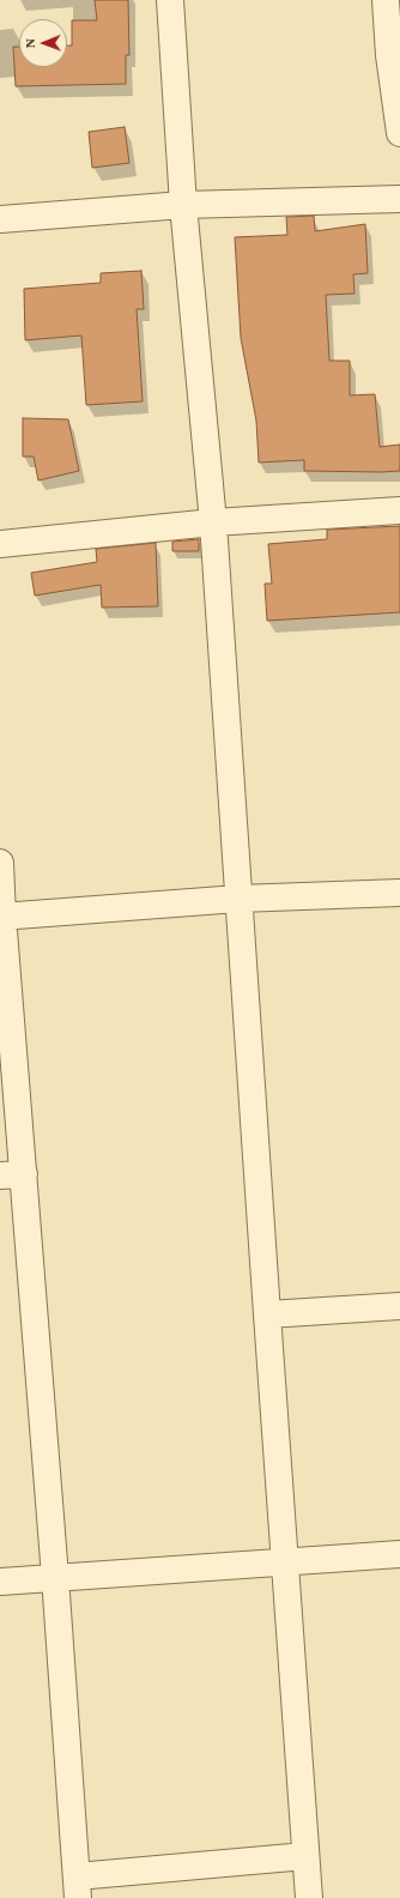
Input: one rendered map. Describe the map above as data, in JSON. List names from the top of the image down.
{
  "north": "left"
}
